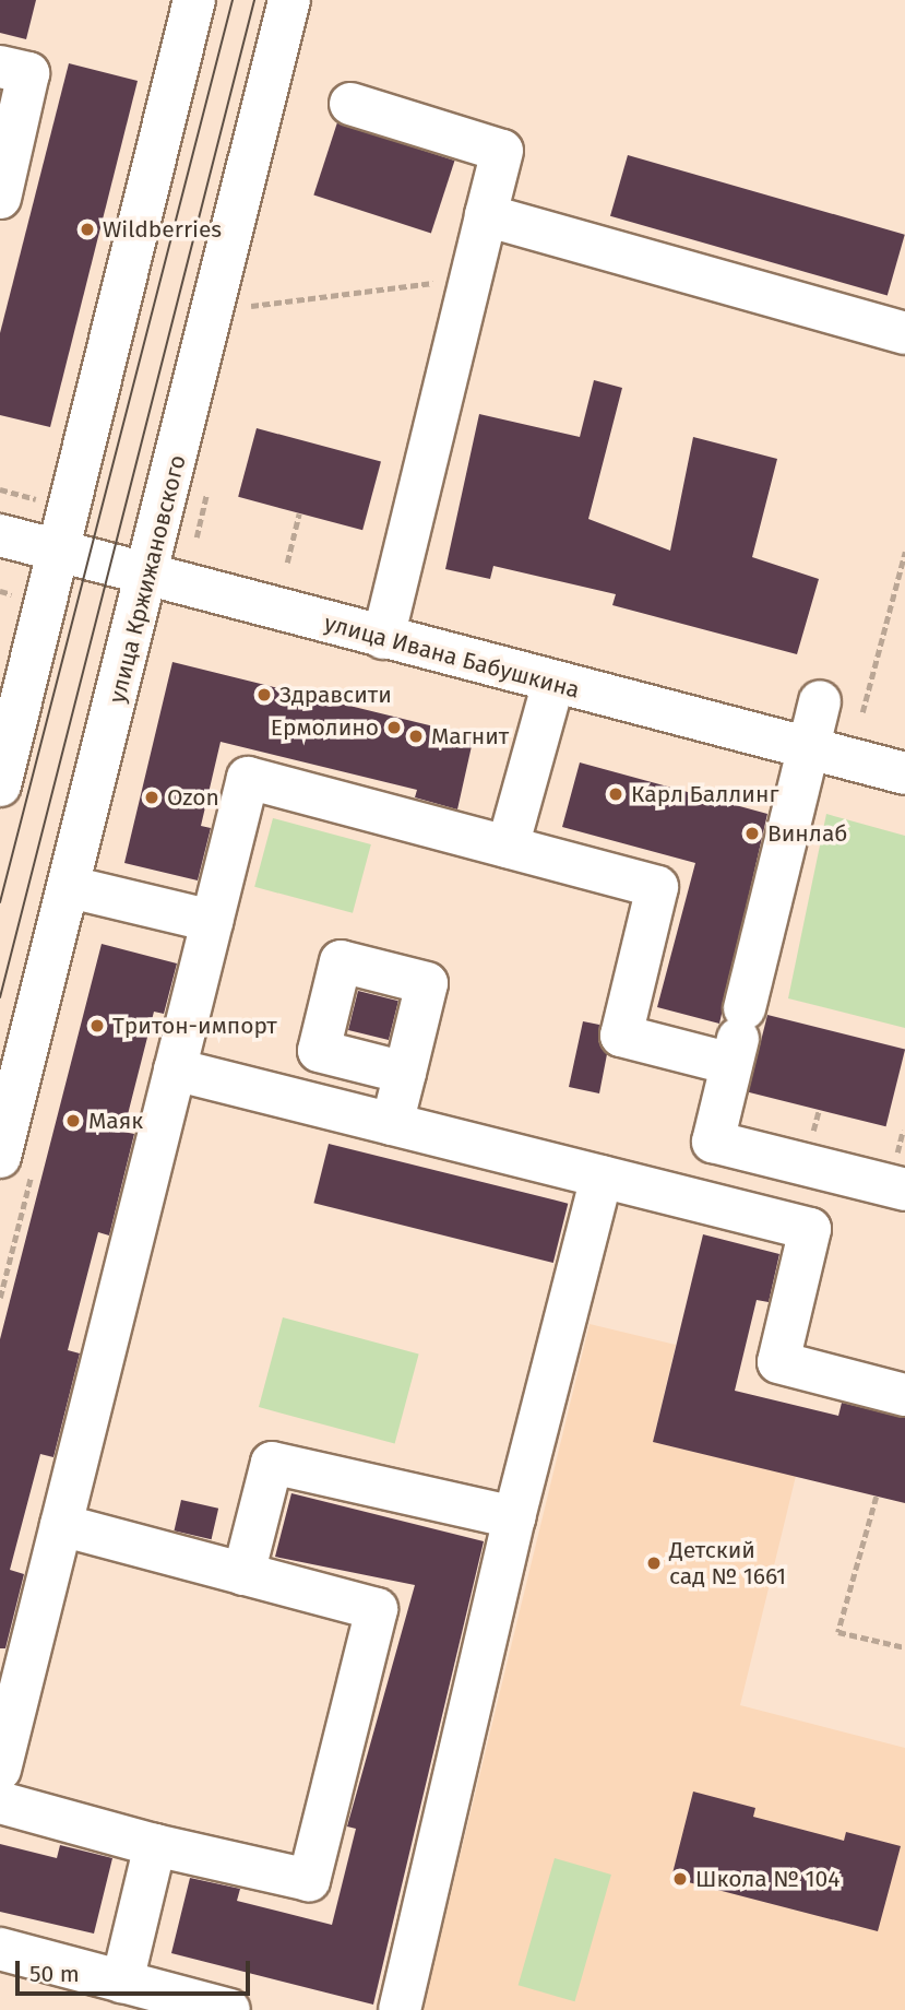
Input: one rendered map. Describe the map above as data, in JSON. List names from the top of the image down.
{
  "streets": {
    "street": ["улица Кржижановского", "улица Ивана Бабушкина"]
  },
  "crossings": [
    ["улица Кржижановского", "улица Ивана Бабушкина"]
  ],
  "places": [
    "Wildberries",
    "Здравсити",
    "Ермолино",
    "Магнит",
    "Карл Баллинг",
    "Ozon",
    "Винлаб",
    "Тритон-импорт",
    "Маяк",
    "Детский сад № 1661",
    "Школа № 104"
  ],
  "scale_bar": "50 m"
}
